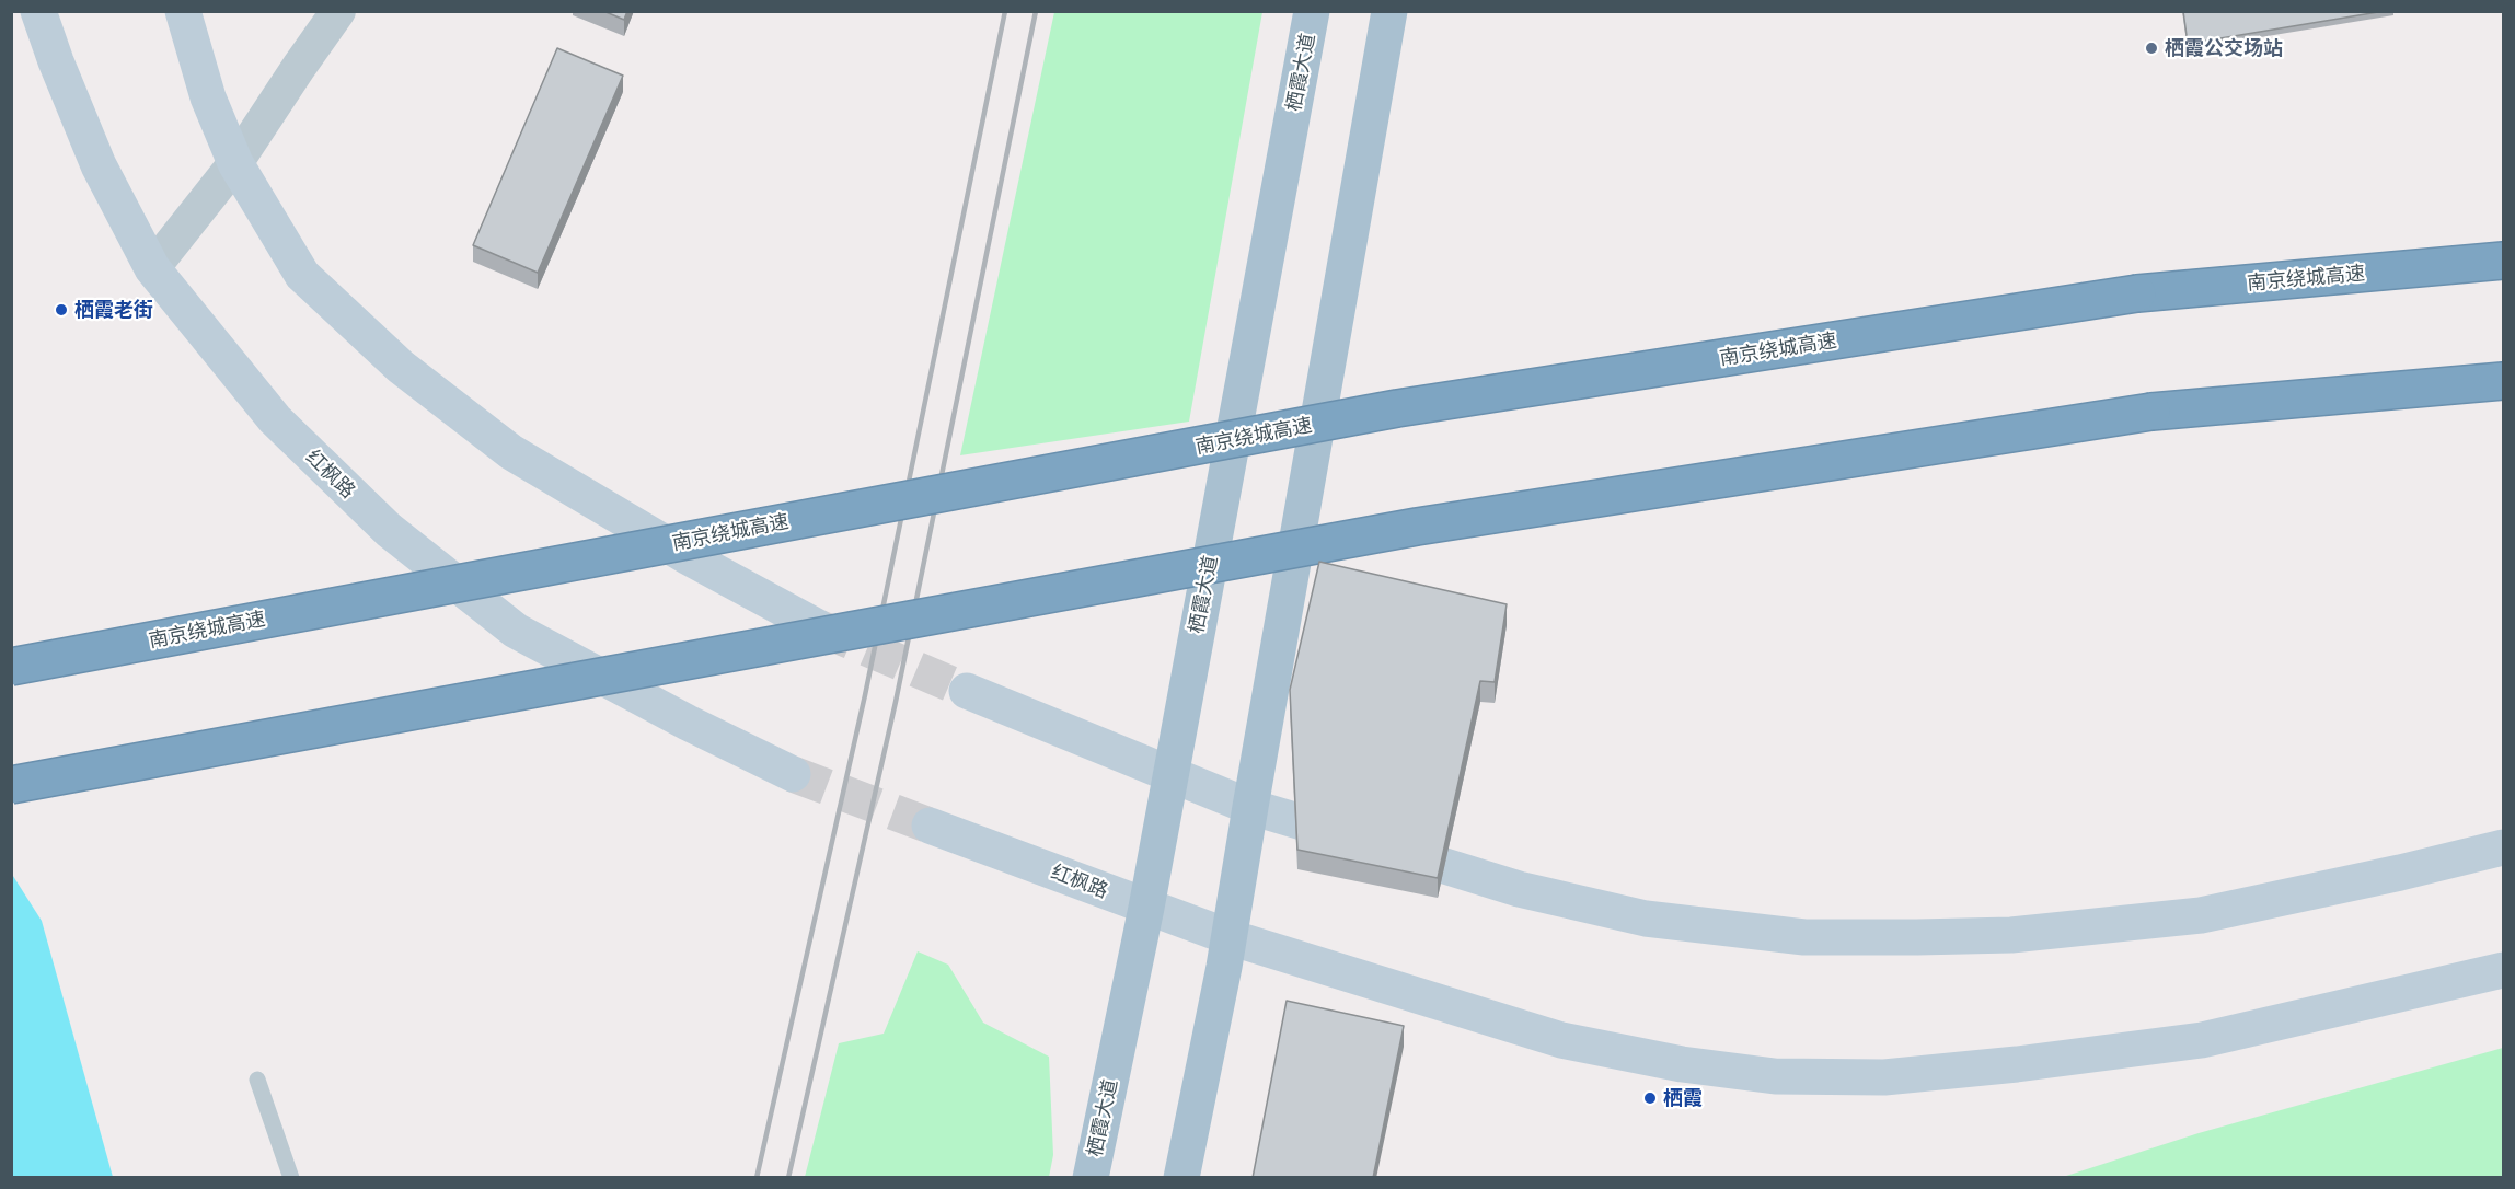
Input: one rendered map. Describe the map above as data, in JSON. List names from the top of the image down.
{
  "streets": {
    "highway": ["南京绕城高速"],
    "main road": ["栖霞大道", "红枫路"]
  },
  "crossings": [
    ["栖霞大道", "红枫路"]
  ],
  "places": ["栖霞公交场站", "栖霞老街", "栖霞"]
}
